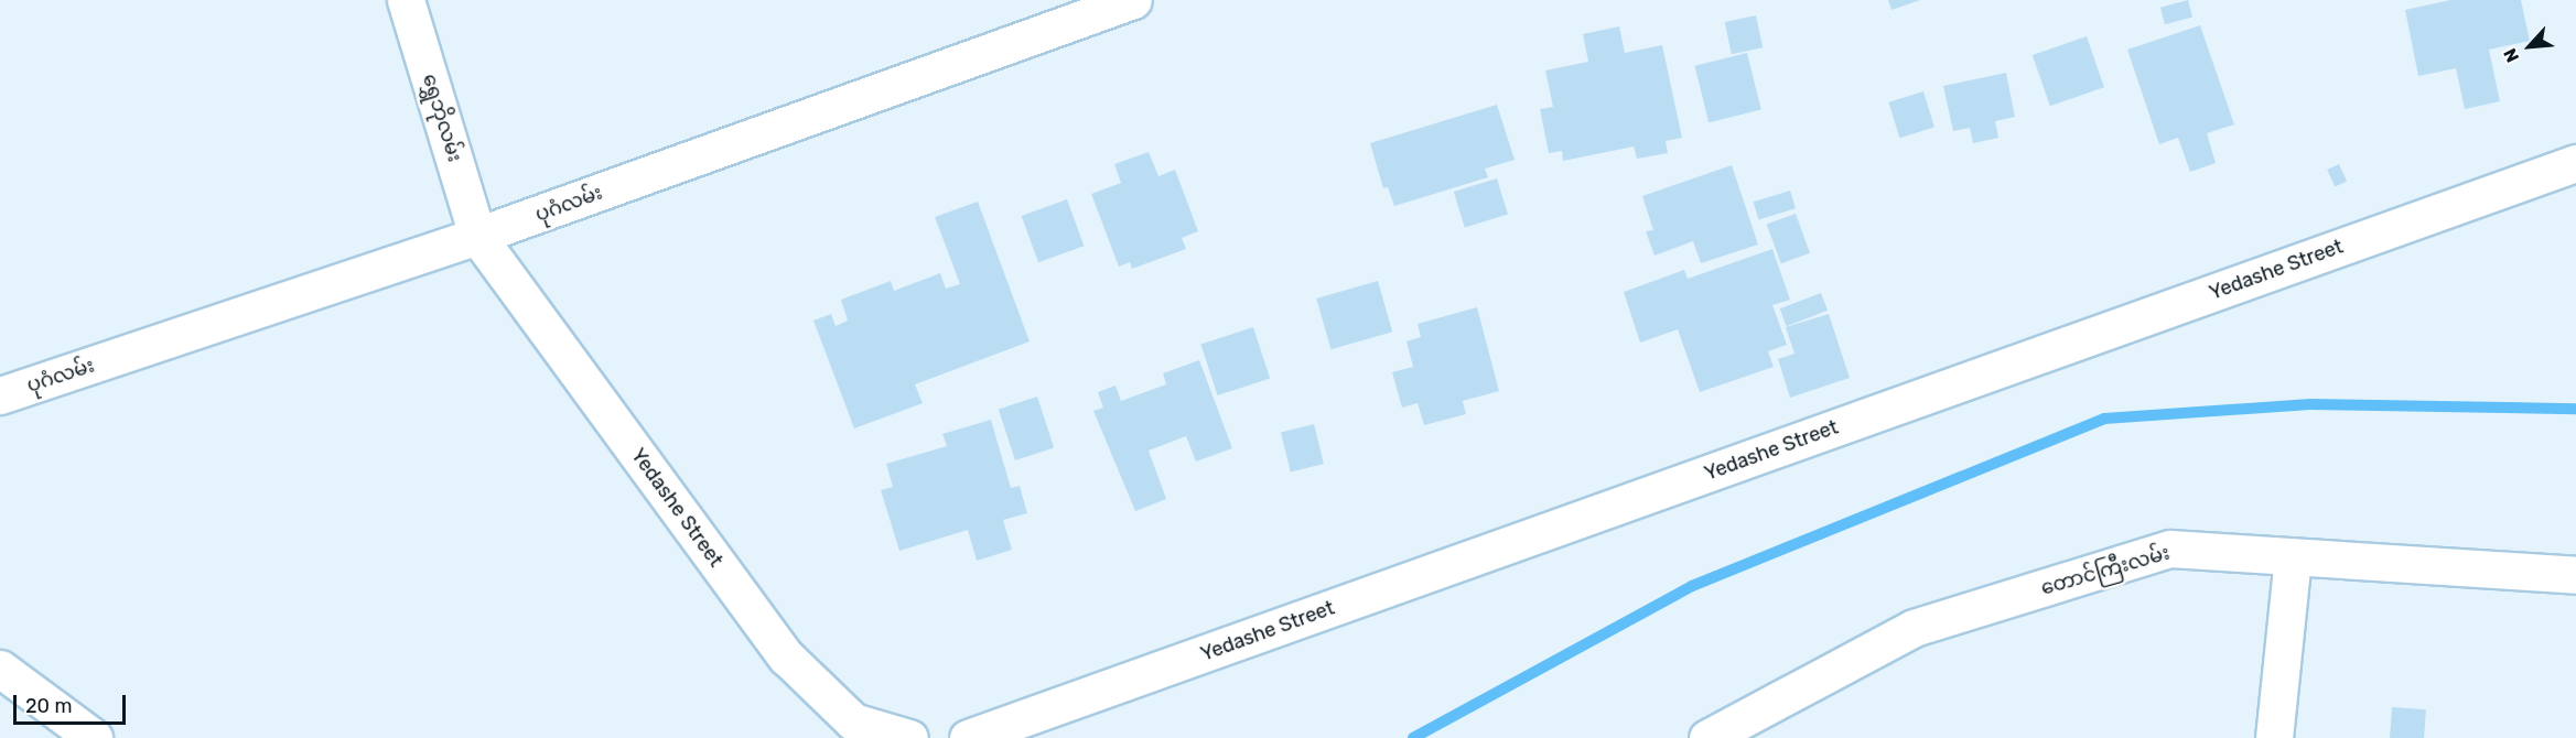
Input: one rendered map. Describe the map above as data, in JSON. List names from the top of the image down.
{
  "streets": {
    "street": [
      "ရွှေဘိုလမ်း",
      "ပုဂံလမ်း",
      "Yedashe Street",
      "တောင်ကြီးလမ်း"
    ]
  },
  "crossings": [
    ["ရွှေဘိုလမ်း", "ပုဂံလမ်း"],
    ["ရွှေဘိုလမ်း", "Yedashe Street"],
    ["ပုဂံလမ်း", "Yedashe Street"]
  ],
  "scale_bar": "20 m",
  "north": "bottom left"
}
